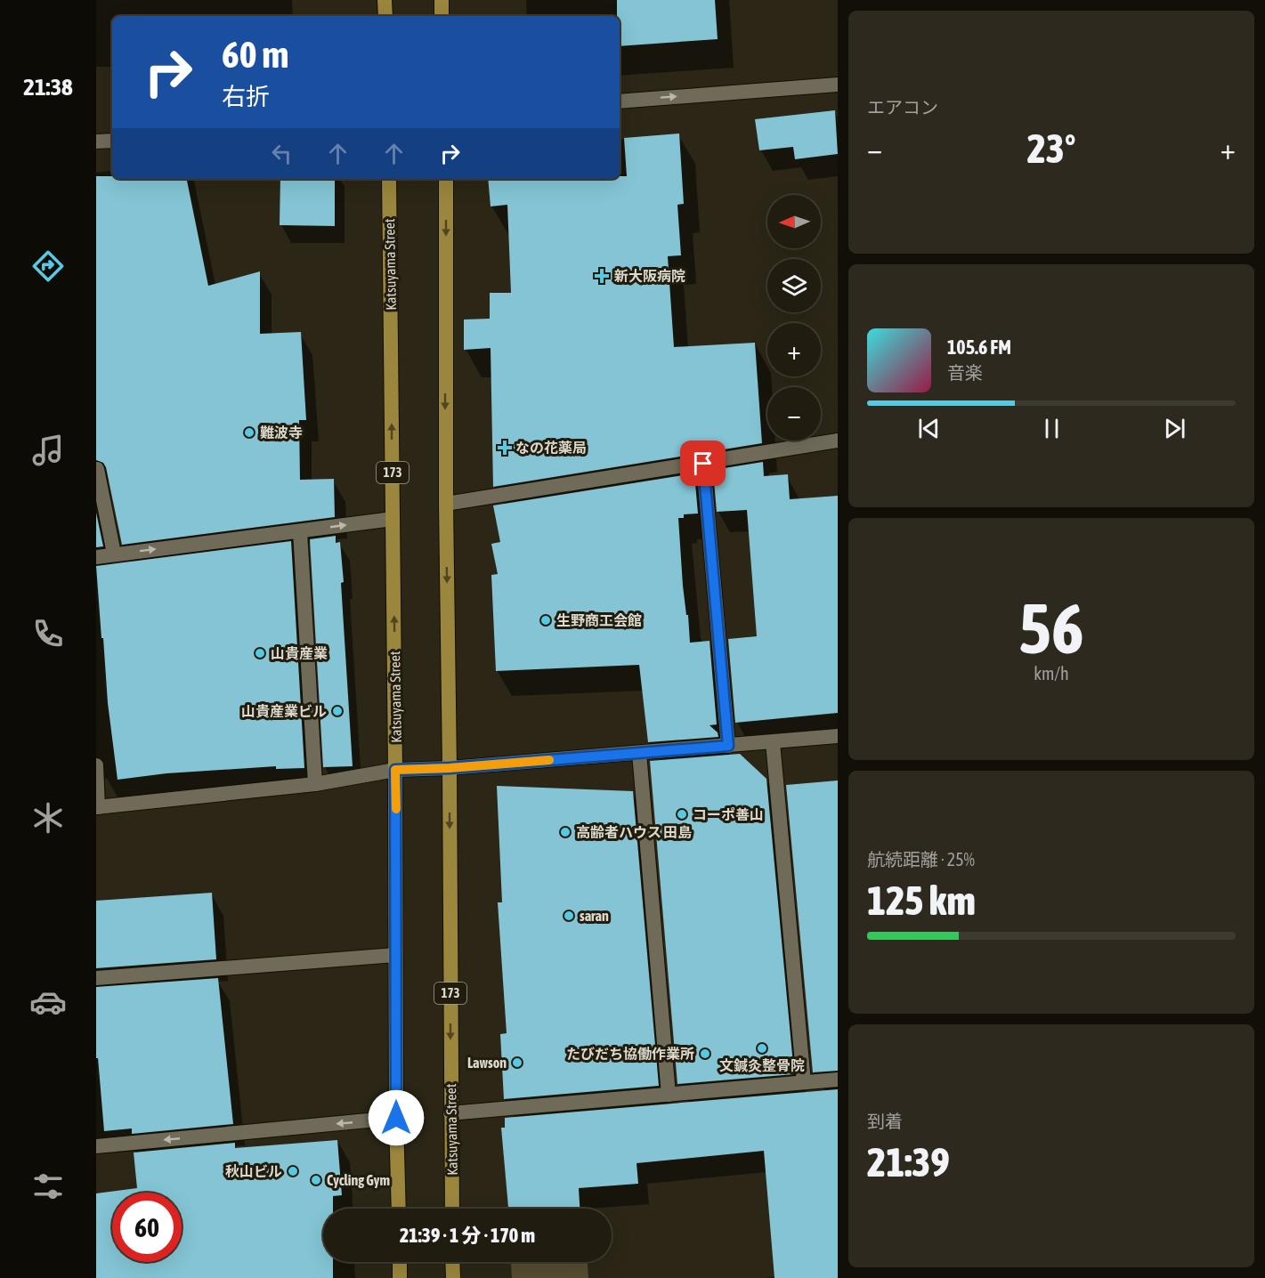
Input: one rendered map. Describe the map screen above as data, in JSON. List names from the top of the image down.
{
  "streets": {
    "main road": ["Katsuyama Street", "173"]
  },
  "places": {
    "health": ["新大阪病院", "なの花薬局"],
    "other": [
      "難波寺",
      "生野商工会館",
      "山貴産業",
      "山貴産業ビル",
      "コーポ善山",
      "高齢者ハウス 田島",
      "saran",
      "文鍼灸整骨院",
      "たびだち協働作業所",
      "Lawson",
      "秋山ビル",
      "Cycling Gym"
    ]
  },
  "north": "left",
  "page": {
    "tabs": "21:38",
    "tile": [
      "エアコン",
      ["56", "km/h"],
      ["航続距離 · 25%", "125 km"],
      ["到着", "21:39"]
    ],
    "turn": ["60 m", "右折"],
    "heat": ["−", "23°", "+"],
    "map_buttons": ["+", "−"],
    "song": ["105.6 FM", "音楽"],
    "limit": "60",
    "trip": "21:39 · 1 分 · 170 m"
  }
}
